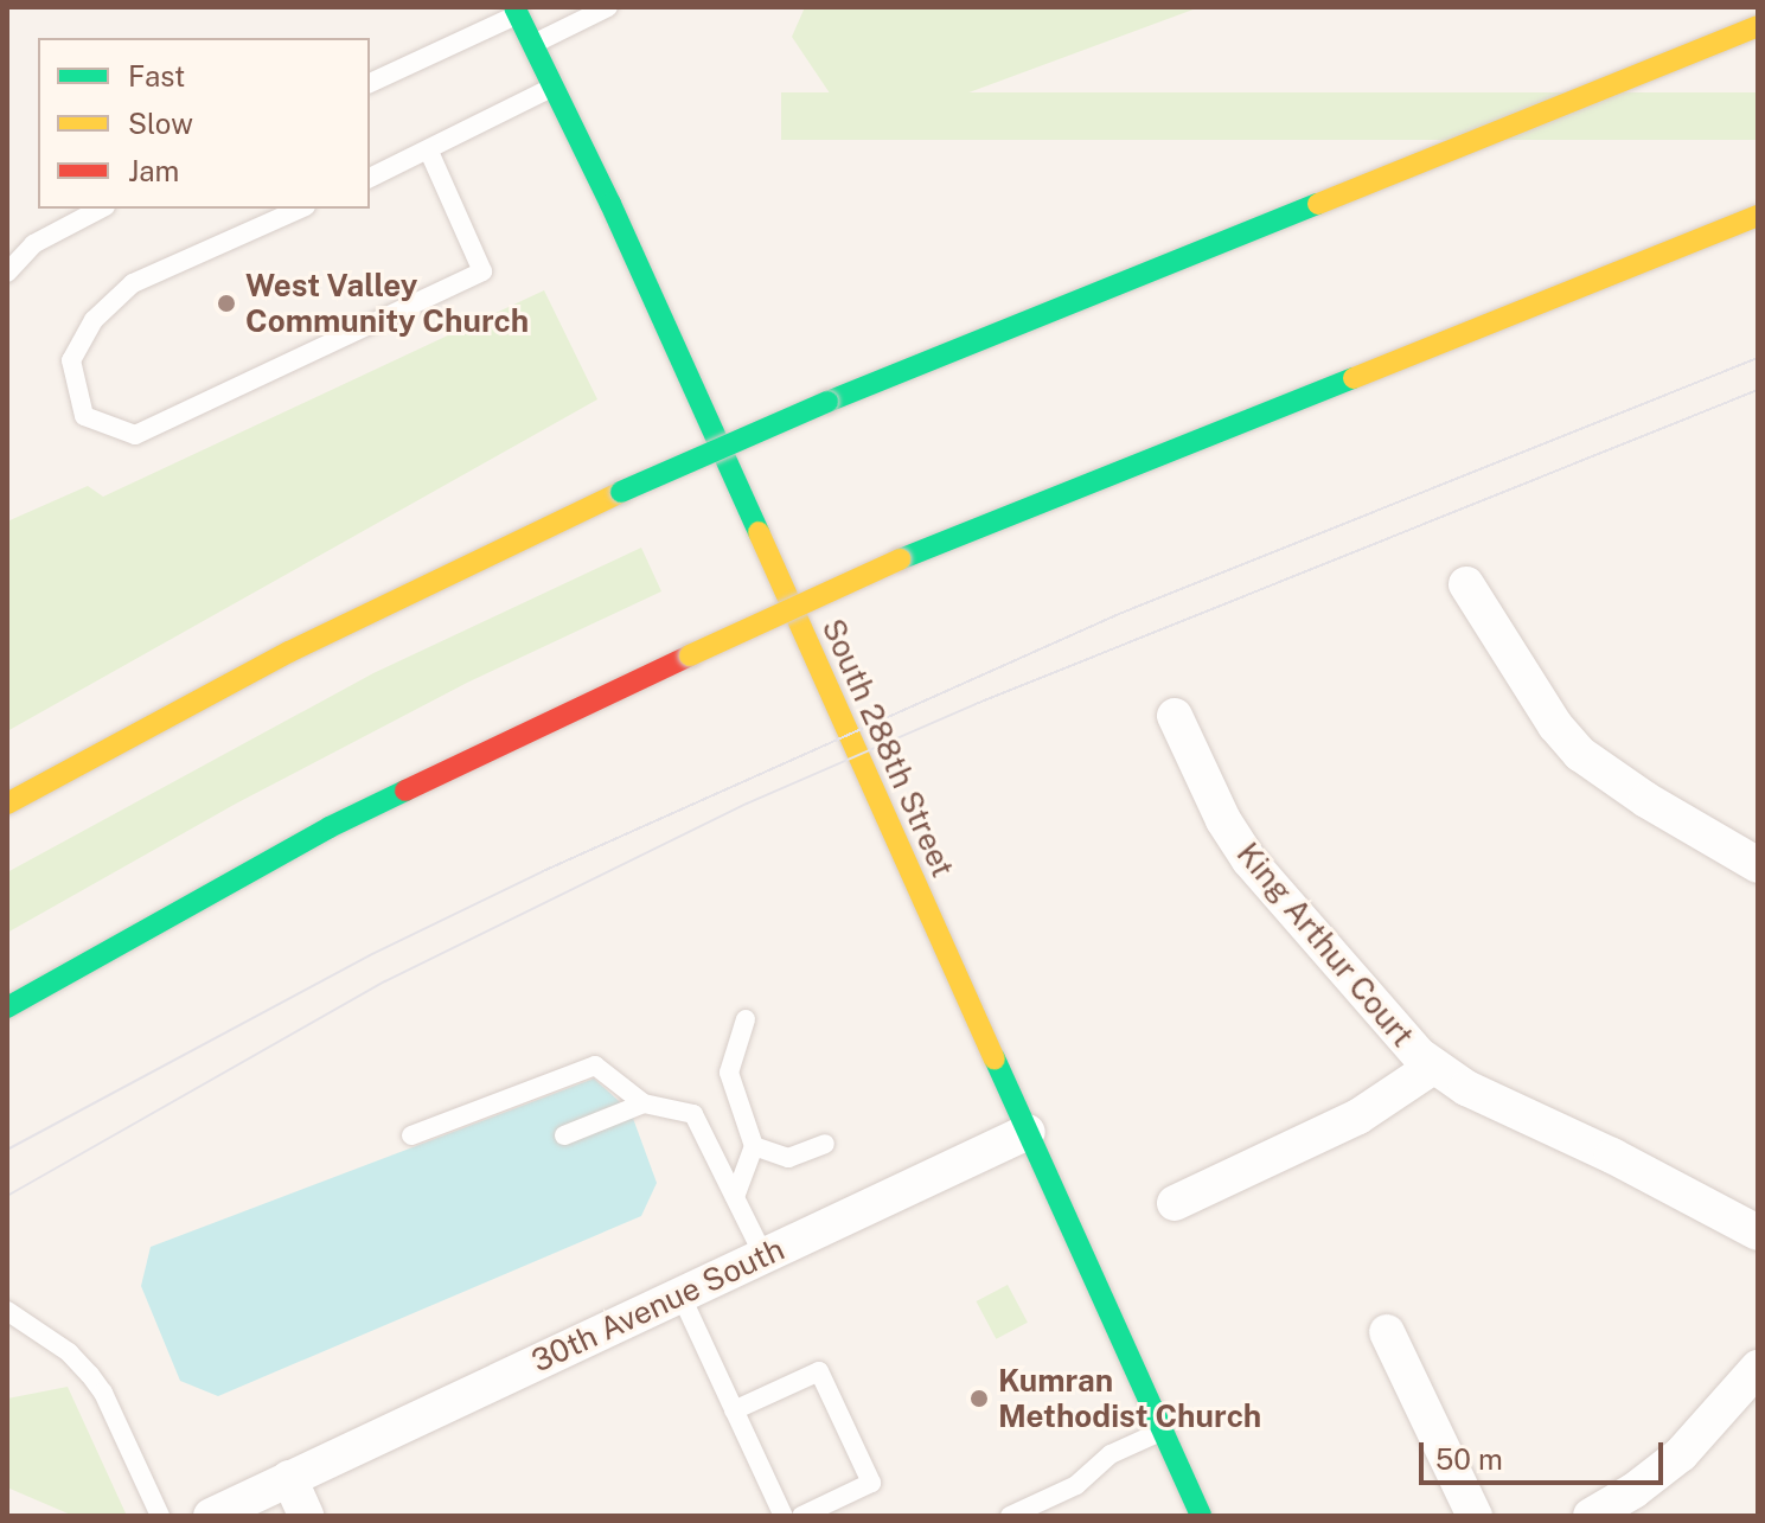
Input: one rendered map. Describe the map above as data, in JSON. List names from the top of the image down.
{
  "streets": {
    "main road": ["South 288th Street"],
    "street": ["King Arthur Court", "30th Avenue South"]
  },
  "crossings": [
    ["South 288th Street", "30th Avenue South"]
  ],
  "places": ["West Valley Community Church", "Kumran Methodist Church"],
  "legend": ["Fast", "Slow", "Jam"],
  "scale_bar": "50 m"
}
